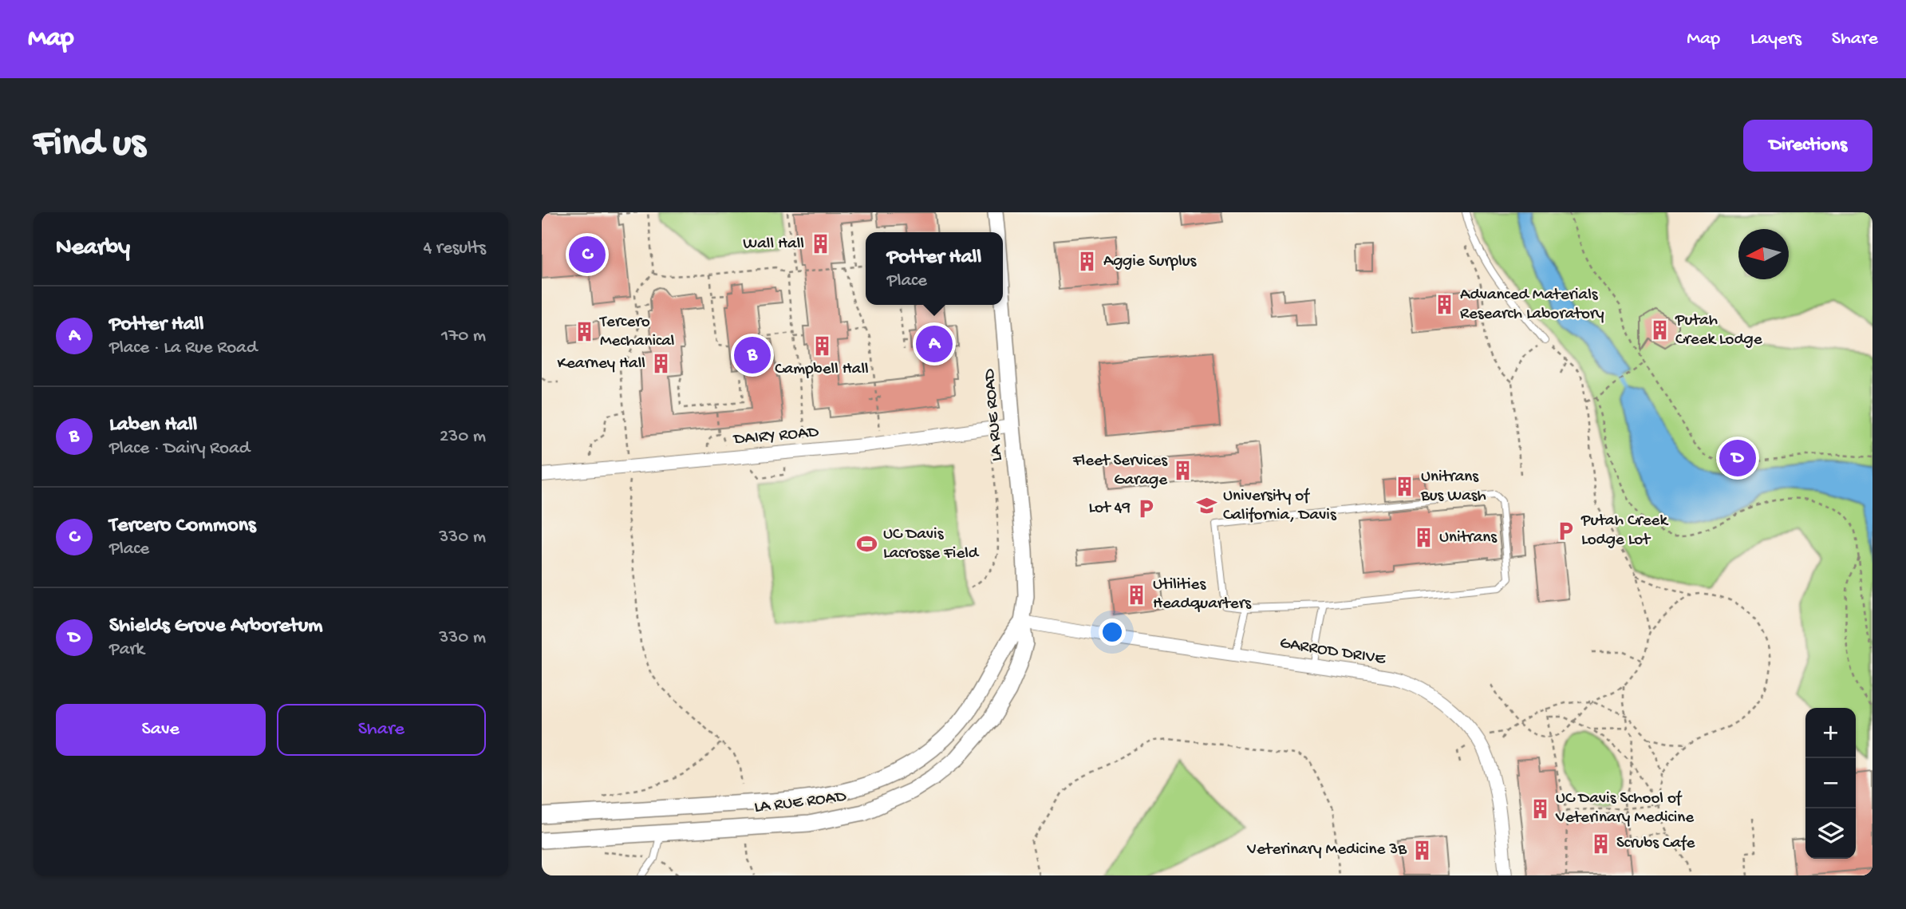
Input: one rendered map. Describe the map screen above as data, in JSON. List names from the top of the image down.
{
  "streets": {
    "street": ["LA RUE ROAD", "DAIRY ROAD", "GARROD DRIVE"]
  },
  "crossings": [
    ["LA RUE ROAD", "DAIRY ROAD"],
    ["LA RUE ROAD", "GARROD DRIVE"]
  ],
  "places": {
    "building": [
      "Wall Hall",
      "Aggie Surplus",
      "Advanced Materials Research Laboratory",
      "Putah Creek Lodge",
      "Tercero Mechanical",
      "Campbell Hall",
      "Kearney Hall",
      "Fleet Services Garage",
      "Unitrans Bus Wash",
      "Unitrans",
      "Utilities Headquarters",
      "UC Davis School of Veterinary Medicine",
      "Scrubs Cafe",
      "Veterinary Medicine 3B"
    ],
    "school or university": ["University of California, Davis"],
    "parking": ["Lot 49", "Putah Creek Lodge Lot"],
    "sports": ["UC Davis Lacrosse Field"]
  },
  "north": "left",
  "page": {
    "header": "Map",
    "nav": ["Map", "Layers", "Share"],
    "buttons": [
      "Directions",
      ["Save", "Share"]
    ],
    "title": "Find us",
    "heading": ["Nearby", "4 results"],
    "popup": ["Potter Hall", "Place"],
    "pins": [
      "C",
      "A",
      "B",
      "D"
    ],
    "list": [
      {
        "mark": "A",
        "name": "Potter Hall",
        "note": "Place · La Rue Road",
        "value": "170 m"
      },
      {
        "mark": "B",
        "name": "Laben Hall",
        "note": "Place · Dairy Road",
        "value": "230 m"
      },
      {
        "mark": "C",
        "name": "Tercero Commons",
        "note": "Place",
        "value": "330 m"
      },
      {
        "mark": "D",
        "name": "Shields Grove Arboretum",
        "note": "Park",
        "value": "330 m"
      }
    ],
    "map_buttons": ["+", "−"]
  }
}
